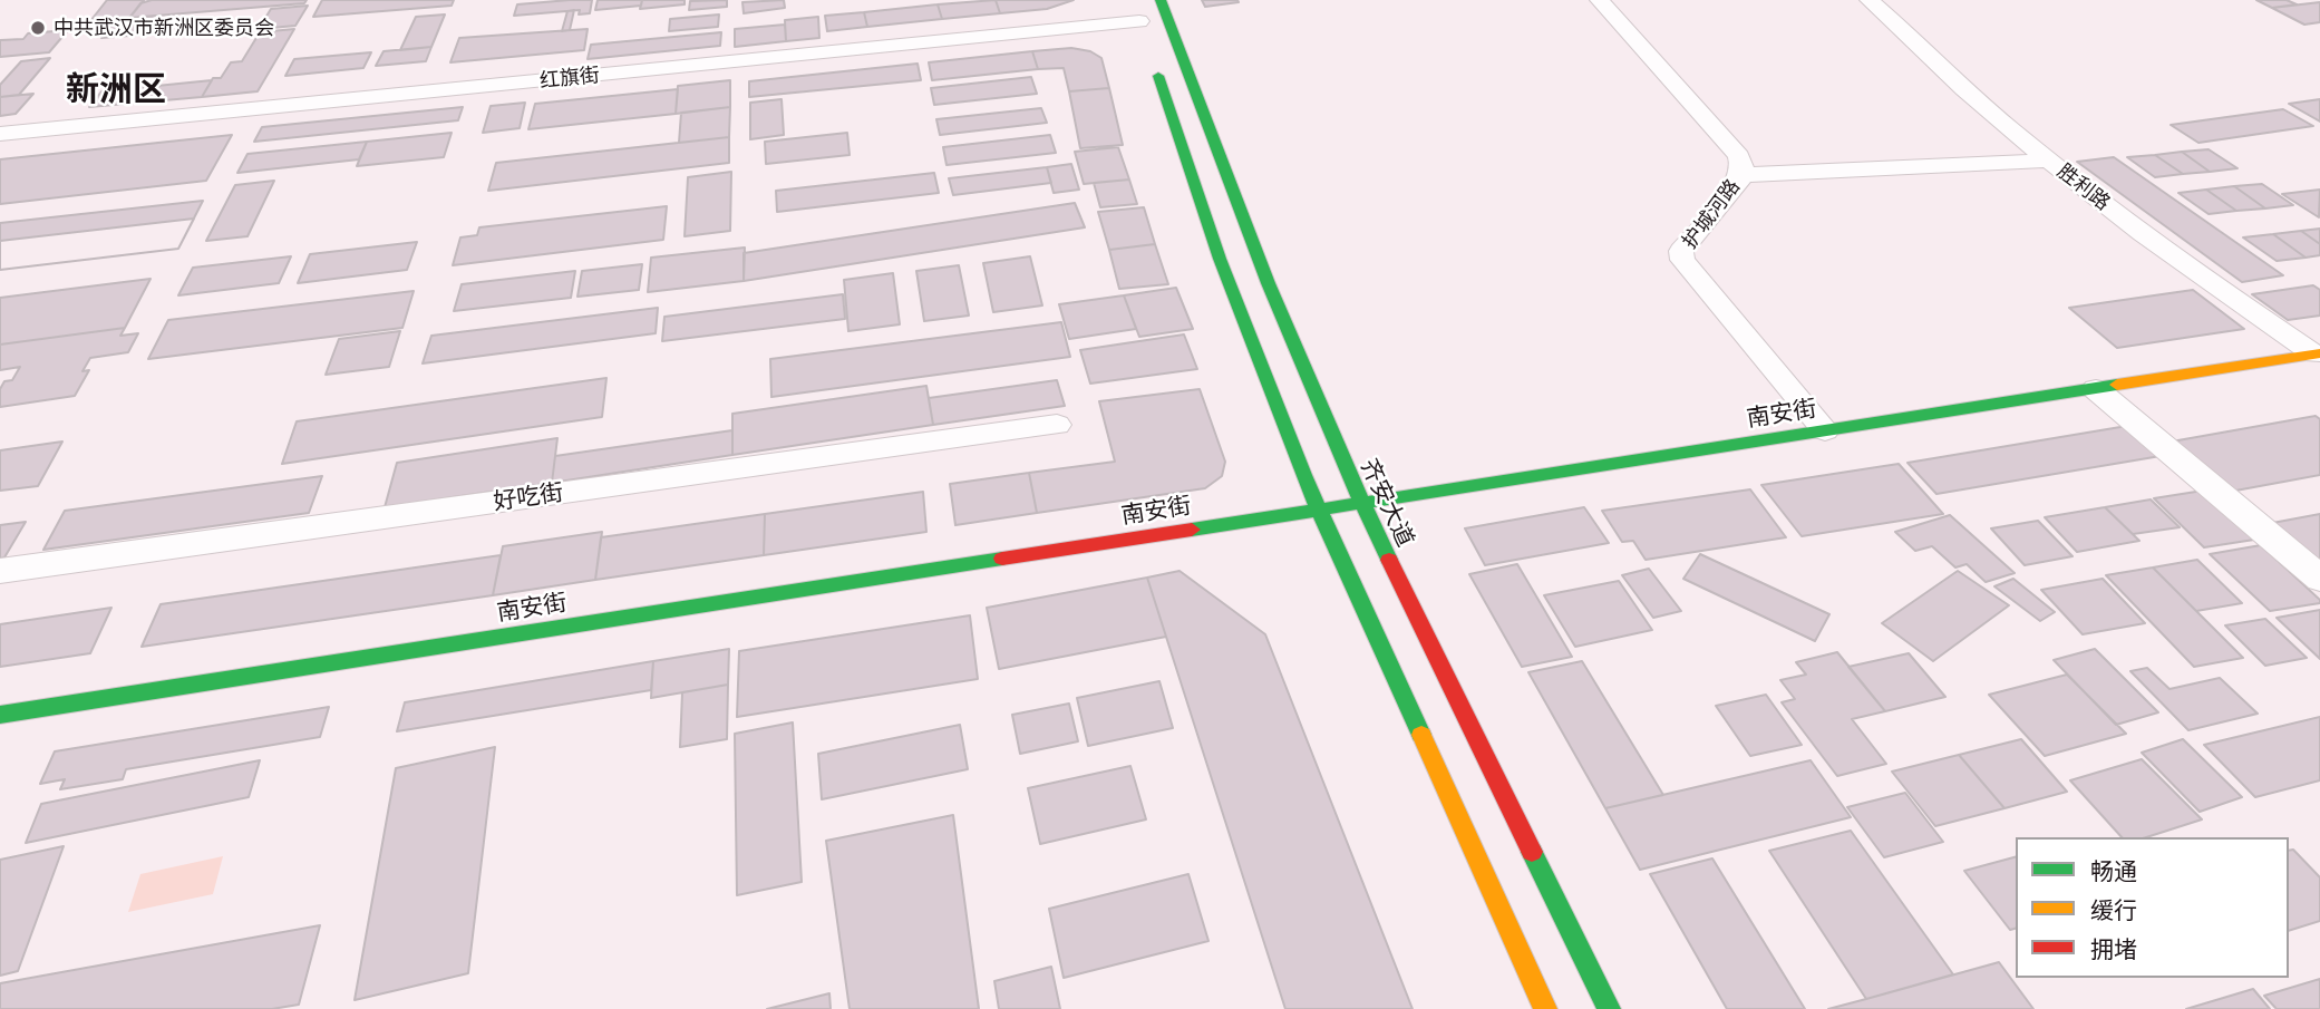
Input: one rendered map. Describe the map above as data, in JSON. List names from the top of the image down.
{
  "streets": {
    "main road": ["南安街", "齐安大道"],
    "street": [
      "红旗街",
      "胜利路",
      "护城河路",
      "好吃街"
    ]
  },
  "crossings": [
    ["胜利路", "南安街"],
    ["护城河路", "南安街"],
    ["南安街", "齐安大道"]
  ],
  "districts": ["新洲区"],
  "places": ["中共武汉市新洲区委员会"],
  "legend": ["畅通", "缓行", "拥堵"]
}
